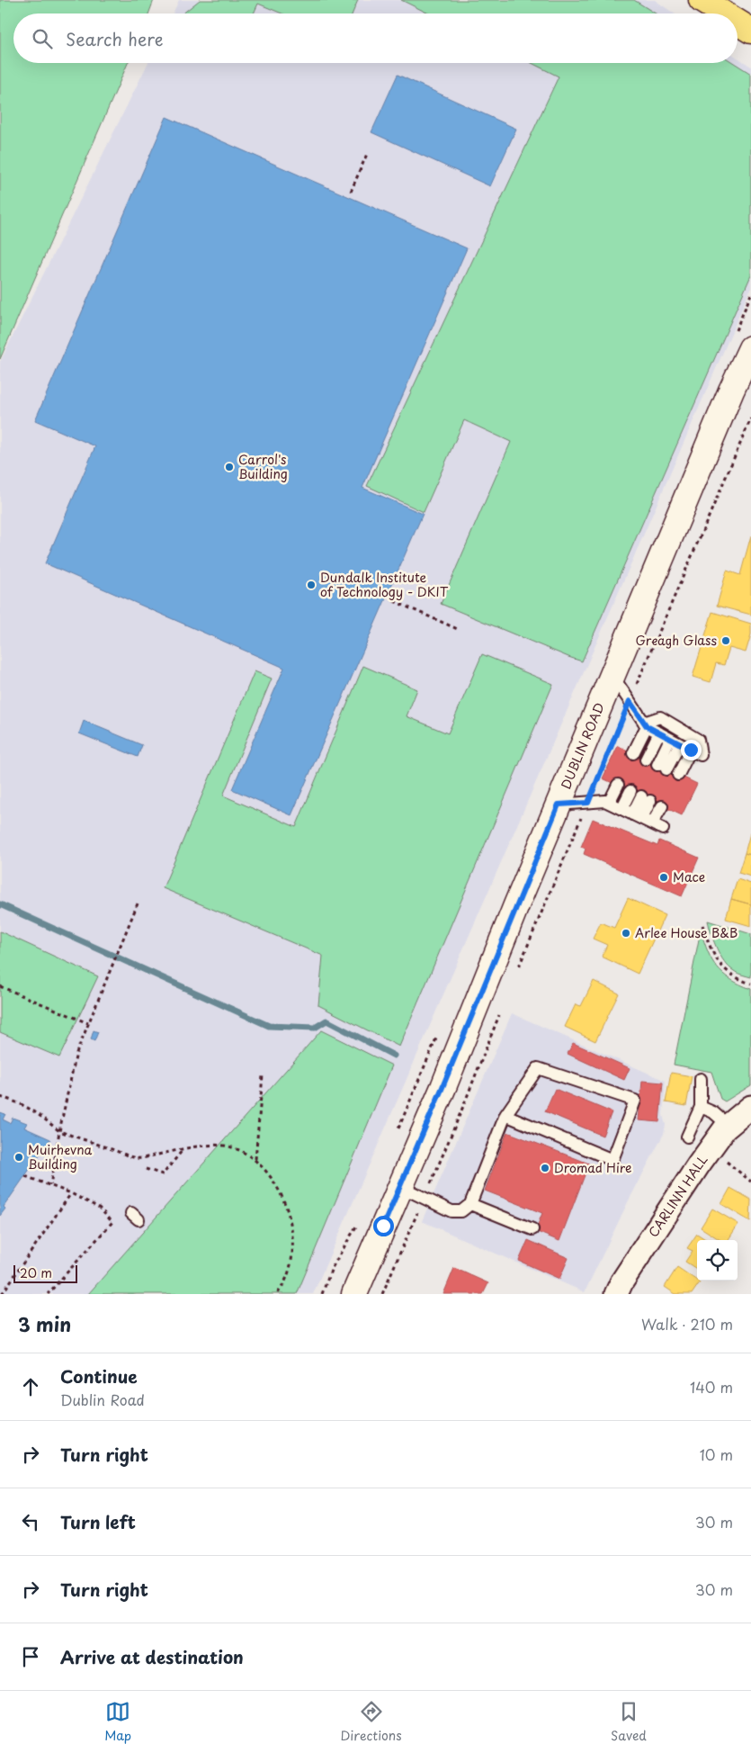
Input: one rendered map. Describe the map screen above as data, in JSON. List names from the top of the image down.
{
  "streets": {
    "main road": ["DUBLIN ROAD"],
    "street": ["CARLINN HALL"]
  },
  "places": [
    "Carrol's Building",
    "Dundalk Institute of Technology - DKIT",
    "Greagh Glass",
    "Mace",
    "Arlee House B&B",
    "Muirhevna Building",
    "Dromad Hire"
  ],
  "scale_bar": "20 m",
  "page": {
    "search": "Search here",
    "scale": "20 m",
    "heading": ["3 min", "Walk · 210 m"],
    "list": [
      ["Continue", "Dublin Road", "140 m"],
      ["Turn right", "10 m"],
      ["Turn left", "30 m"],
      ["Turn right", "30 m"],
      "Arrive at destination"
    ],
    "nav": ["Map", "Directions", "Saved"]
  }
}
